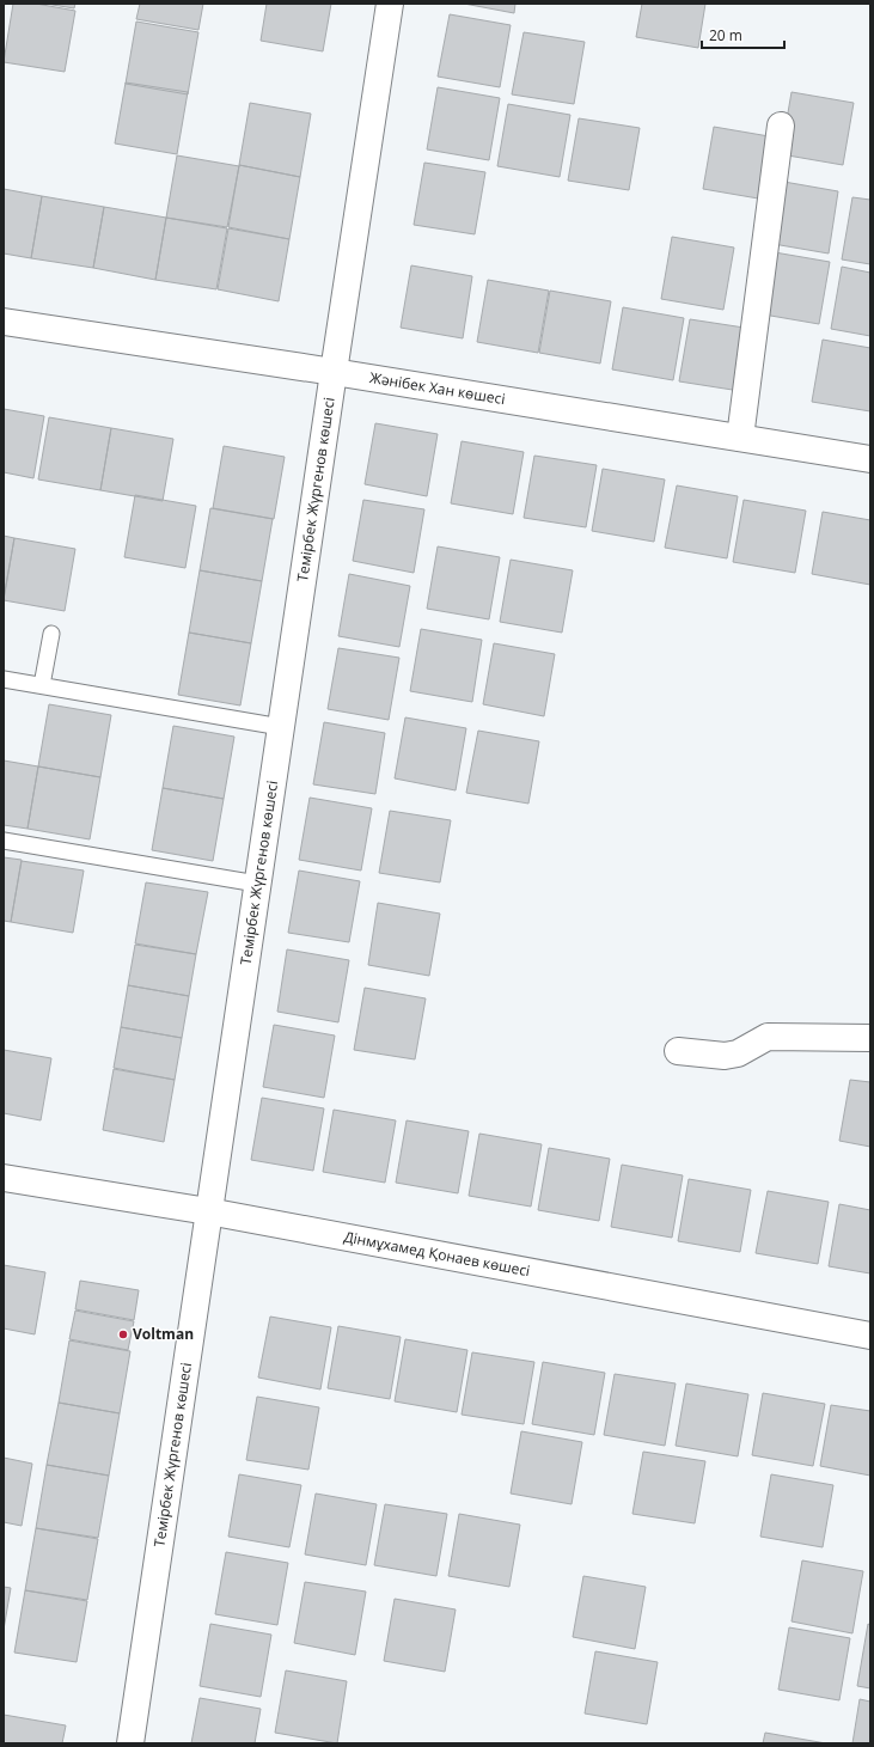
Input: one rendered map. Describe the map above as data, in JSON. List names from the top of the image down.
{
  "streets": {
    "street": ["Жәнібек Хан көшесі", "Темірбек Жүргенов көшесі", "Дінмұхамед Қонаев көшесі"]
  },
  "crossings": [
    ["Жәнібек Хан көшесі", "Темірбек Жүргенов көшесі"],
    ["Темірбек Жүргенов көшесі", "Дінмұхамед Қонаев көшесі"]
  ],
  "places": ["Voltman"],
  "scale_bar": "20 m"
}
